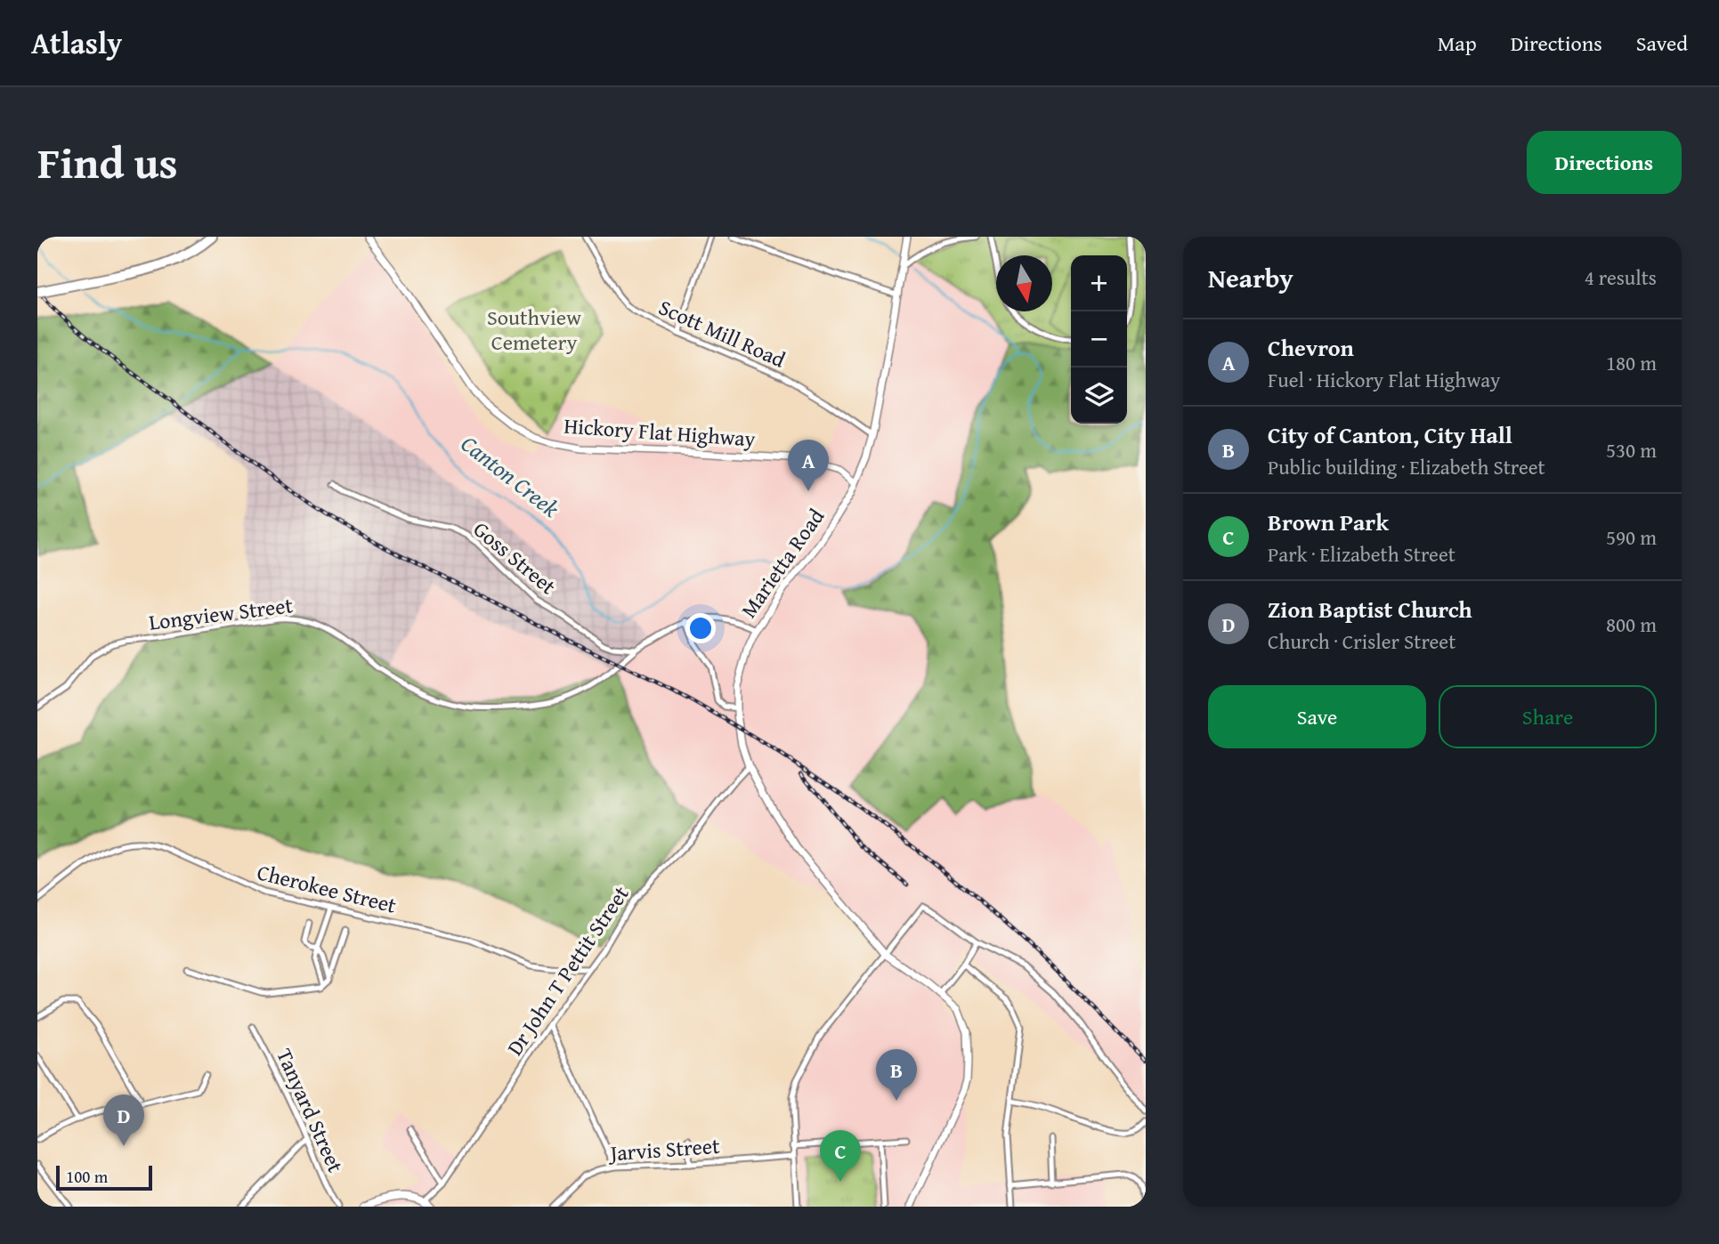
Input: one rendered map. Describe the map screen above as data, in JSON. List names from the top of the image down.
{
  "streets": {
    "street": [
      "Scott Mill Road",
      "Hickory Flat Highway",
      "Goss Street",
      "Marietta Road",
      "Longview Street",
      "Cherokee Street",
      "Dr John T Pettit Street",
      "Tanyard Street",
      "Jarvis Street"
    ]
  },
  "crossings": [
    ["Scott Mill Road", "Marietta Road"],
    ["Hickory Flat Highway", "Marietta Road"],
    ["Goss Street", "Longview Street"],
    ["Marietta Road", "Longview Street"],
    ["Marietta Road", "Dr John T Pettit Street"],
    ["Cherokee Street", "Dr John T Pettit Street"]
  ],
  "water": ["Canton Creek"],
  "parks": ["Southview Cemetery"],
  "scale_bar": "100 m",
  "north": "bottom",
  "page": {
    "header": "Atlasly",
    "nav": ["Map", "Directions", "Saved"],
    "title": "Find us",
    "buttons": [
      "Directions",
      ["Save", "Share"]
    ],
    "heading": ["Nearby", "4 results"],
    "map_buttons": ["+", "−"],
    "list": [
      {
        "mark": "A",
        "name": "Chevron",
        "note": "Fuel · Hickory Flat Highway",
        "value": "180 m"
      },
      {
        "mark": "B",
        "name": "City of Canton, City Hall",
        "note": "Public building · Elizabeth Street",
        "value": "530 m"
      },
      {
        "mark": "C",
        "name": "Brown Park",
        "note": "Park · Elizabeth Street",
        "value": "590 m"
      },
      {
        "mark": "D",
        "name": "Zion Baptist Church",
        "note": "Church · Crisler Street",
        "value": "800 m"
      }
    ],
    "pins": [
      "A",
      "B",
      "D",
      "C"
    ],
    "scale": "100 m"
  }
}
